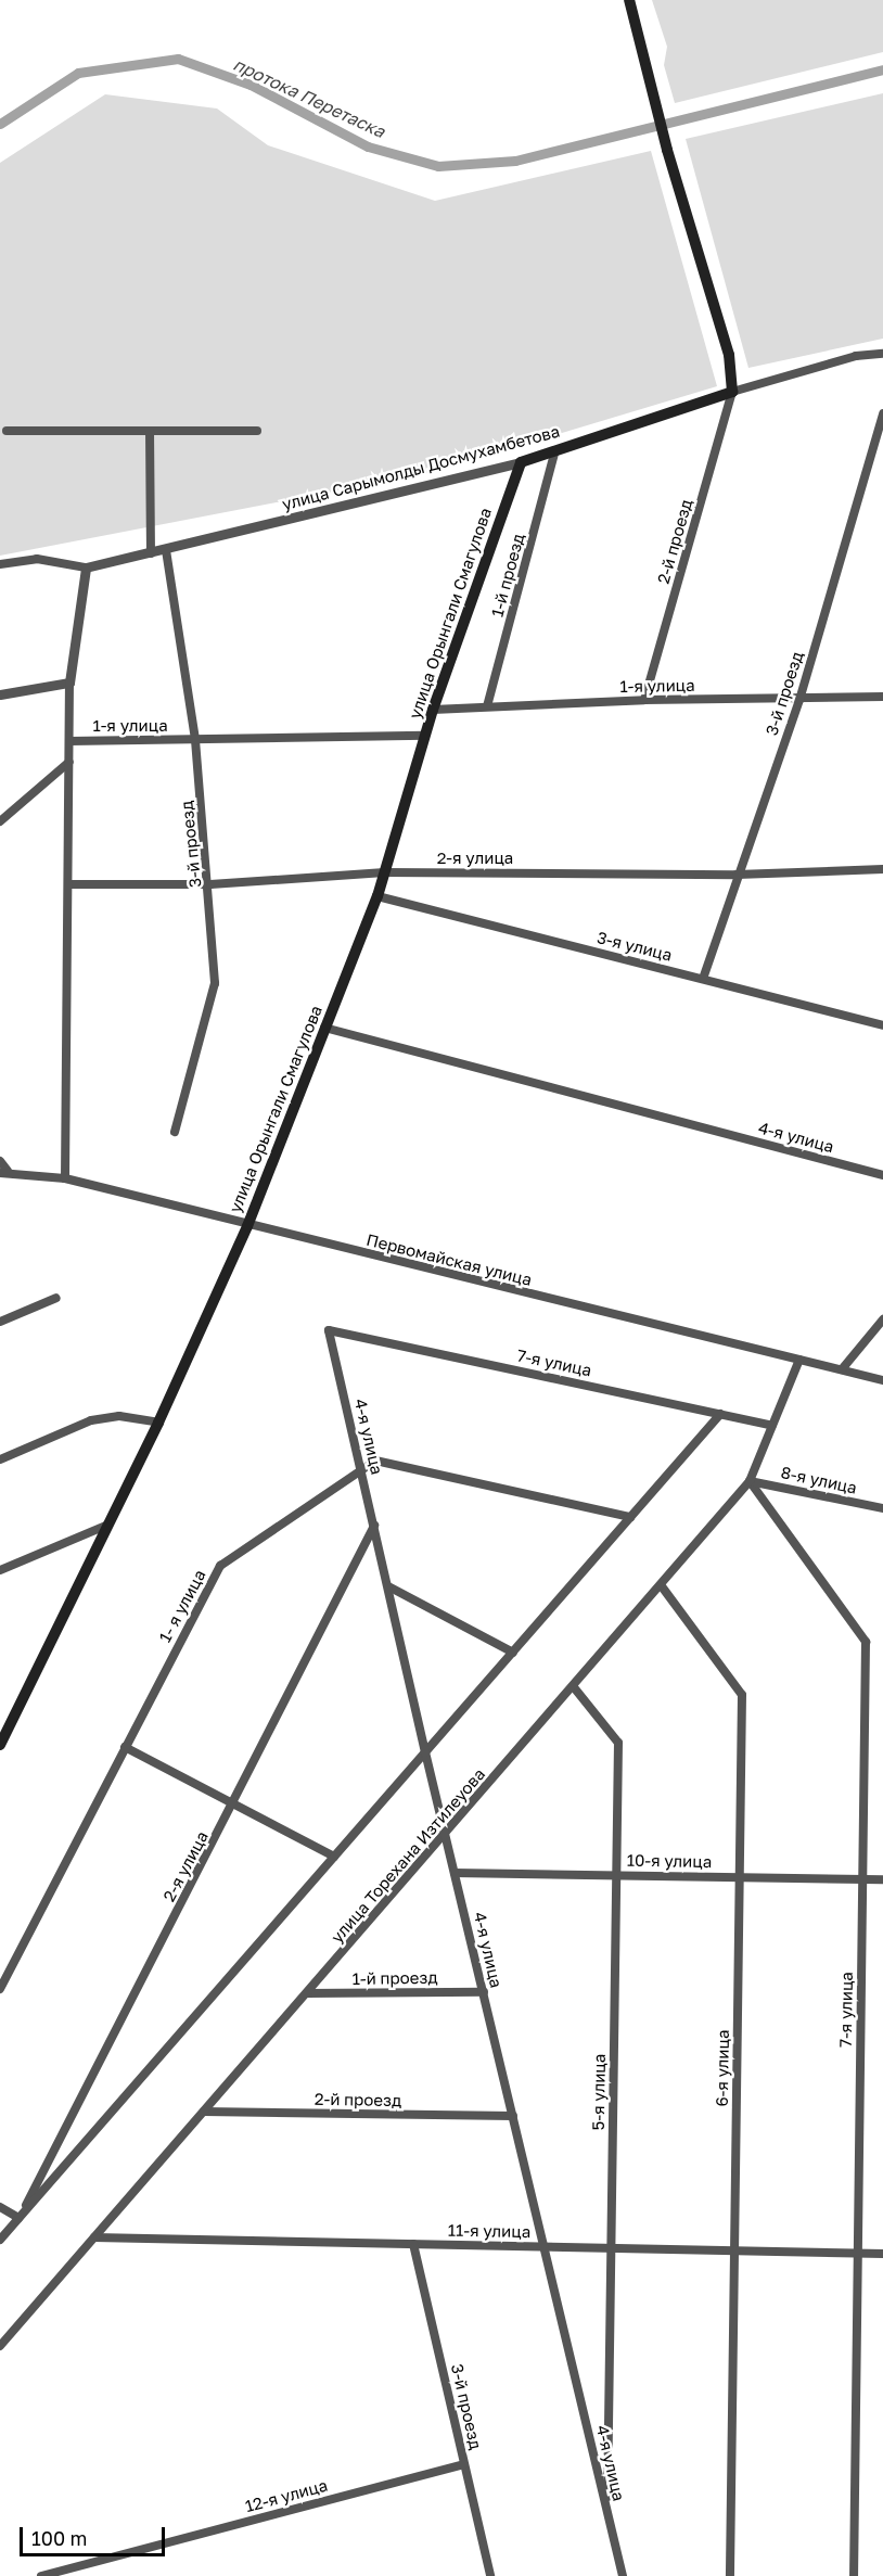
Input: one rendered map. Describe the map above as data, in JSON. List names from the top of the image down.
{
  "streets": {
    "main road": ["улица Сарымолды Досмухамбетова", "улица Орынгали Смагулова"],
    "street": [
      "2-й проезд",
      "1-й проезд",
      "1-я улица",
      "3-й проезд",
      "2-я улица",
      "3-я улица",
      "4-я улица",
      "Первомайская улица",
      "7-я улица",
      "8-я улица",
      "1- я улица",
      "улица Торехана Изтилеуова",
      "10-я улица",
      "6-я улица",
      "5-я улица",
      "11-я улица",
      "12-я улица"
    ]
  },
  "crossings": [
    ["улица Сарымолды Досмухамбетова", "2-й проезд"],
    ["улица Сарымолды Досмухамбетова", "1-й проезд"],
    ["улица Сарымолды Досмухамбетова", "улица Орынгали Смагулова"],
    ["улица Сарымолды Досмухамбетова", "3-й проезд"],
    ["2-й проезд", "1-я улица"],
    ["2-й проезд", "4-я улица"],
    ["2-й проезд", "улица Торехана Изтилеуова"],
    ["1-й проезд", "1-я улица"],
    ["1-й проезд", "4-я улица"],
    ["1-й проезд", "улица Торехана Изтилеуова"],
    ["улица Орынгали Смагулова", "1-я улица"],
    ["улица Орынгали Смагулова", "2-я улица"],
    ["улица Орынгали Смагулова", "3-я улица"],
    ["улица Орынгали Смагулова", "4-я улица"],
    ["улица Орынгали Смагулова", "Первомайская улица"],
    ["1-я улица", "3-й проезд"],
    ["3-й проезд", "2-я улица"],
    ["3-й проезд", "3-я улица"],
    ["3-й проезд", "11-я улица"],
    ["3-й проезд", "12-я улица"],
    ["2-я улица", "4-я улица"],
    ["4-я улица", "7-я улица"],
    ["4-я улица", "1- я улица"],
    ["4-я улица", "улица Торехана Изтилеуова"],
    ["4-я улица", "10-я улица"],
    ["4-я улица", "5-я улица"],
    ["4-я улица", "11-я улица"],
    ["Первомайская улица", "улица Торехана Изтилеуова"],
    ["7-я улица", "8-я улица"],
    ["7-я улица", "улица Торехана Изтилеуова"],
    ["7-я улица", "10-я улица"],
    ["7-я улица", "11-я улица"],
    ["8-я улица", "улица Торехана Изтилеуова"],
    ["улица Торехана Изтилеуова", "6-я улица"],
    ["улица Торехана Изтилеуова", "5-я улица"],
    ["улица Торехана Изтилеуова", "11-я улица"],
    ["10-я улица", "6-я улица"],
    ["10-я улица", "5-я улица"],
    ["6-я улица", "11-я улица"],
    ["5-я улица", "11-я улица"]
  ],
  "water": ["протока Перетаска"],
  "scale_bar": "100 m"
}
